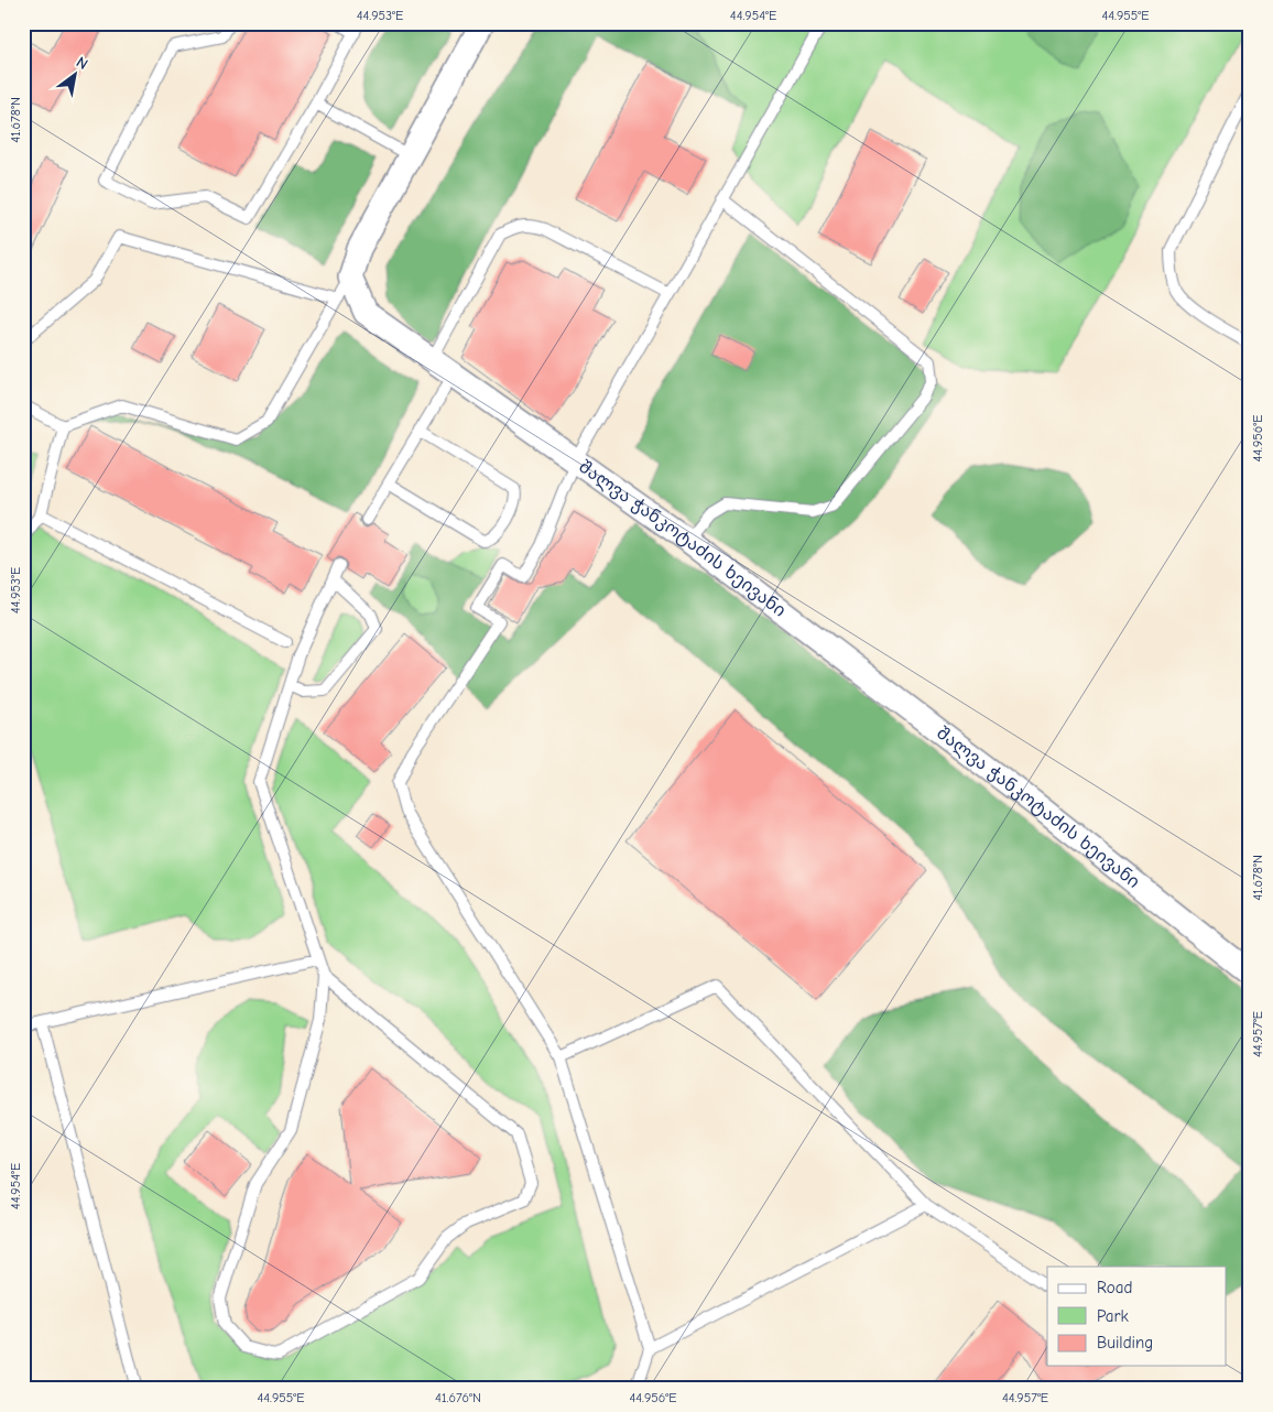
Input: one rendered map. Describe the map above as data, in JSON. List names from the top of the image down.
{
  "streets": {
    "street": ["შალვა ჭანკოტაძის ხეივანი"]
  },
  "legend": ["Road", "Park", "Building"],
  "north": "top right",
  "coordinates": [
    "44.953°E",
    "44.954°E",
    "44.955°E",
    "41.678°N",
    "44.956°E",
    "44.957°E",
    "41.676°N"
  ]
}
